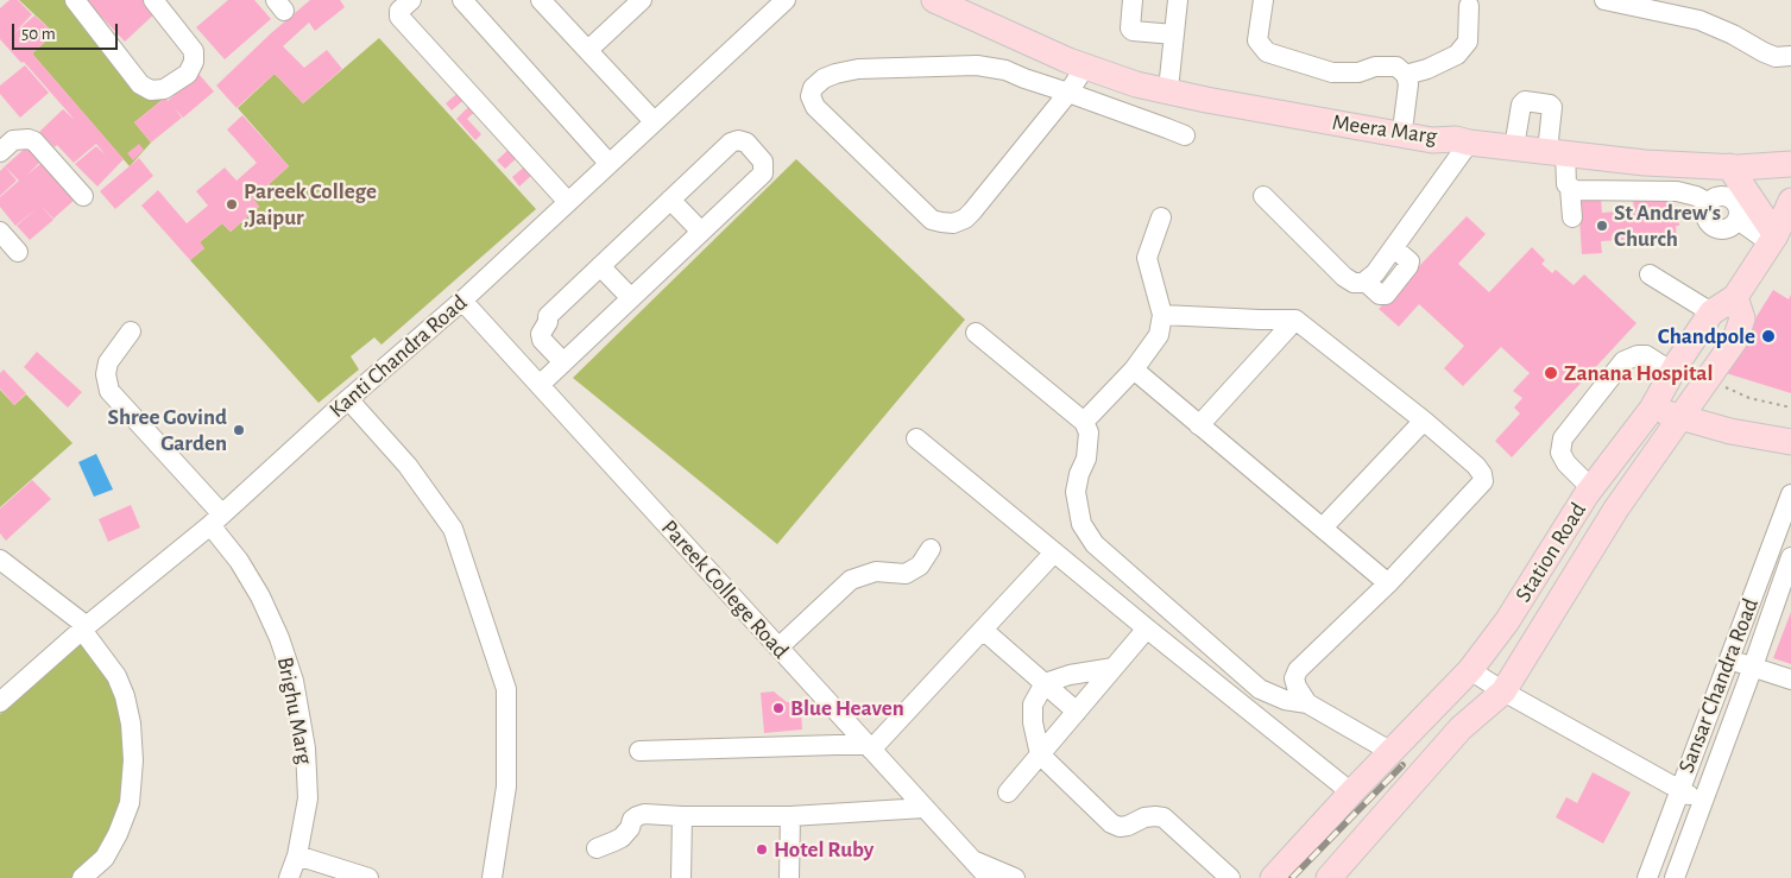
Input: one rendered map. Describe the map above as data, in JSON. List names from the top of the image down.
{
  "streets": {
    "main road": ["Meera Marg", "Station Road"],
    "street": [
      "Kanti Chandra Road",
      "Pareek College Road",
      "Sansar Chandra Road",
      "Brighu Marg"
    ]
  },
  "crossings": [
    ["Kanti Chandra Road", "Pareek College Road"],
    ["Kanti Chandra Road", "Brighu Marg"]
  ],
  "places": [
    "Pareek College ,Jaipur",
    "St Andrew's Church",
    "Chandpole",
    "Zanana Hospital",
    "Shree Govind Garden",
    "Blue Heaven",
    "Hotel Ruby"
  ],
  "scale_bar": "50 m"
}
